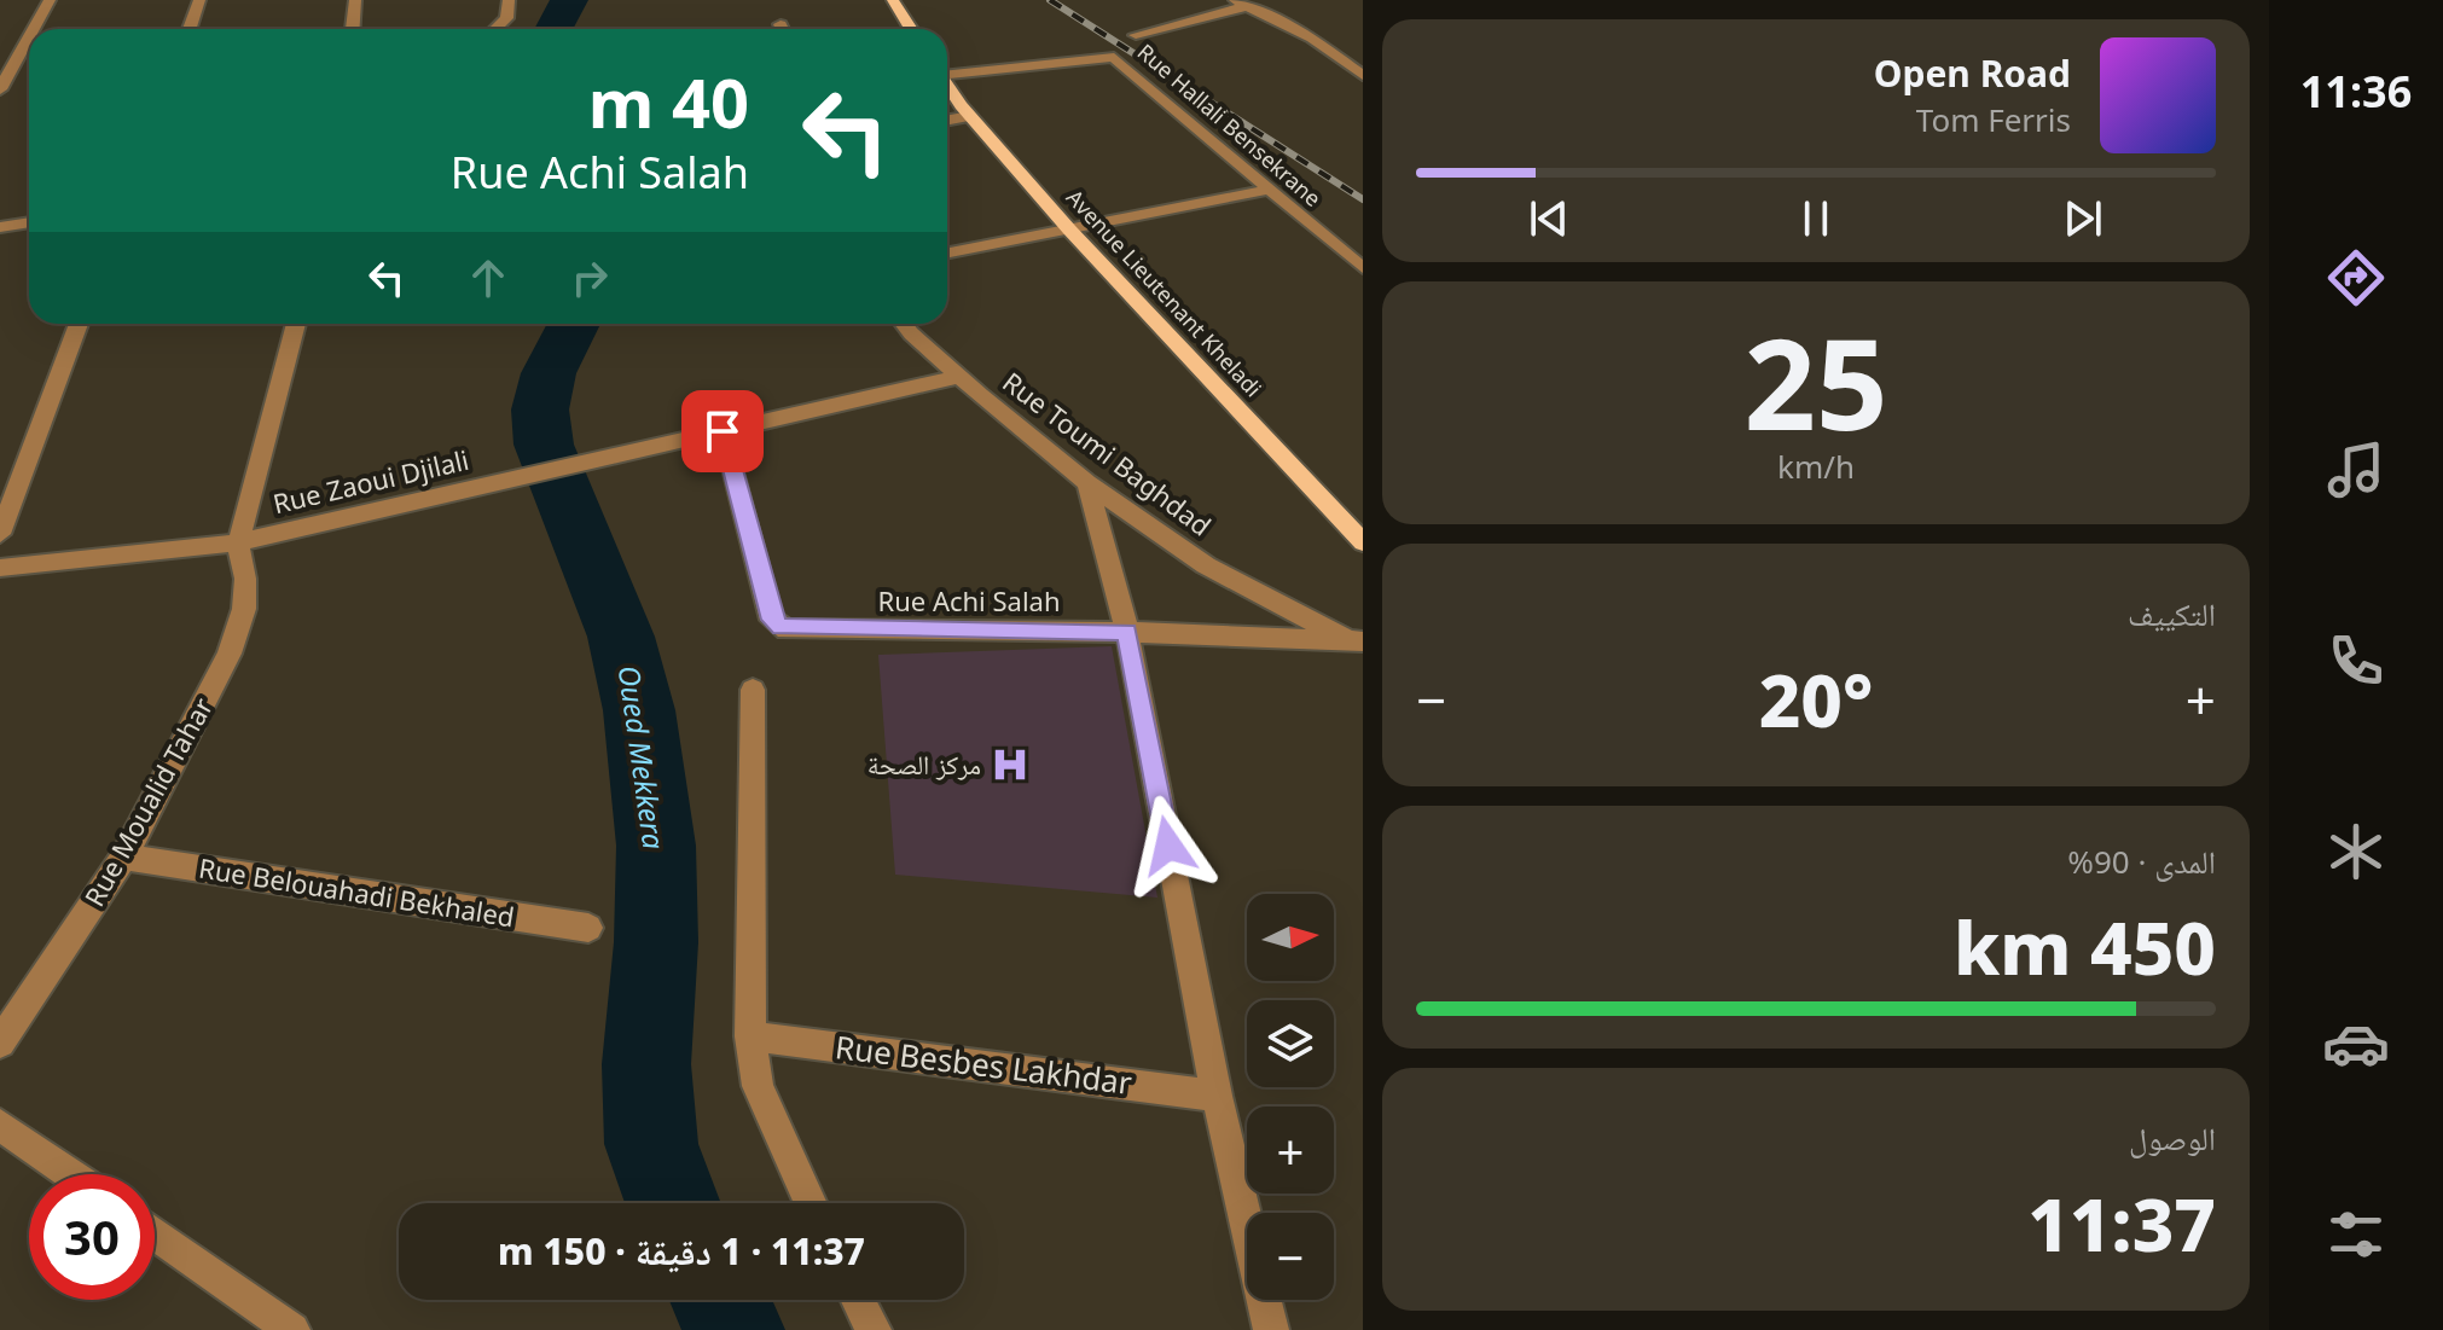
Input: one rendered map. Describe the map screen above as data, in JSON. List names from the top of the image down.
{
  "streets": {
    "main road": ["Avenue Lieutenant Kheladi"],
    "street": [
      "Rue Hallali Bensekrane",
      "Rue Toumi Baghdad",
      "Rue Zaoui Djilali",
      "Rue Achi Salah",
      "Rue Moualid Tahar",
      "Rue Belouahadi Bekhaled",
      "Rue Besbes Lakhdar"
    ]
  },
  "crossings": [
    ["Rue Toumi Baghdad", "Rue Achi Salah"],
    ["Rue Zaoui Djilali", "Rue Achi Salah"],
    ["Rue Zaoui Djilali", "Rue Moualid Tahar"],
    ["Rue Moualid Tahar", "Rue Belouahadi Bekhaled"]
  ],
  "water": ["Oued Mekkera"],
  "places": {
    "hospital": ["مركز الصحة"]
  },
  "north": "right",
  "page": {
    "tabs": "11:36",
    "turn": ["40 m", "Rue Achi Salah"],
    "song": ["Open Road", "Tom Ferris"],
    "tile": [
      ["25", "km/h"],
      "التكييف",
      ["المدى · 90%", "450 km"],
      ["الوصول", "11:37"]
    ],
    "heat": ["−", "20°", "+"],
    "map_buttons": ["+", "−"],
    "limit": "30",
    "trip": "11:37 · 1 دقيقة · 150 m"
  }
}
